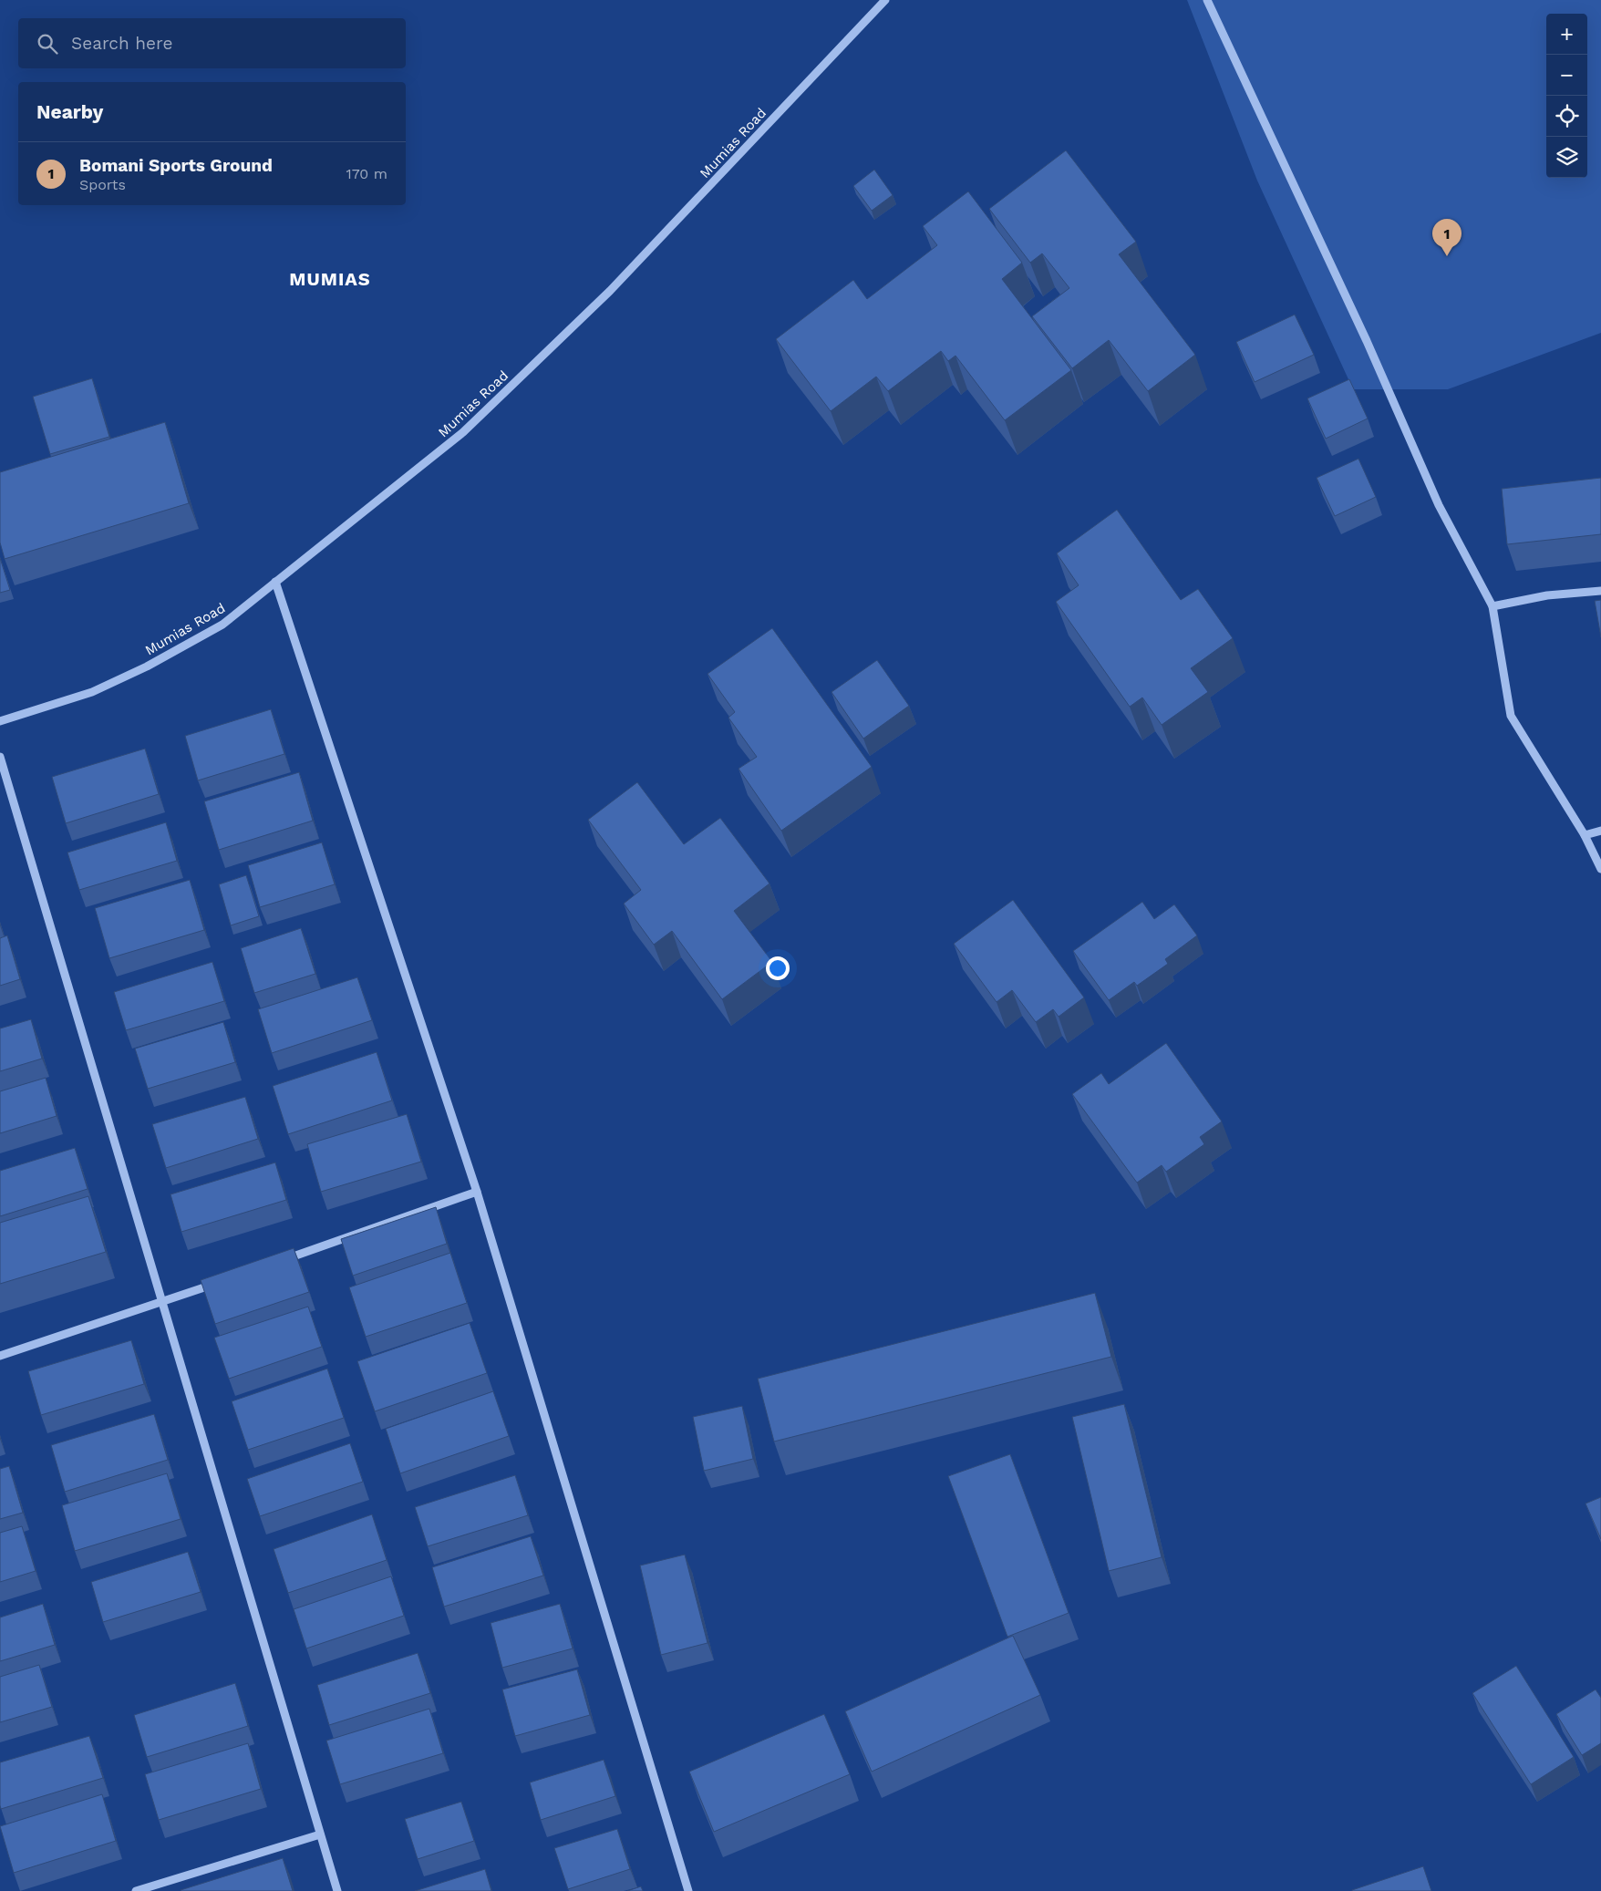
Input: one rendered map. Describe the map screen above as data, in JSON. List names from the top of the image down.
{
  "streets": {
    "street": ["Mumias Road"]
  },
  "districts": ["MUMIAS"],
  "page": {
    "map_buttons": ["+", "−"],
    "search": "Search here",
    "heading": "Nearby",
    "list": [
      {
        "mark": "1",
        "name": "Bomani Sports Ground",
        "note": "Sports",
        "value": "170 m"
      }
    ],
    "pins": "1"
  }
}
